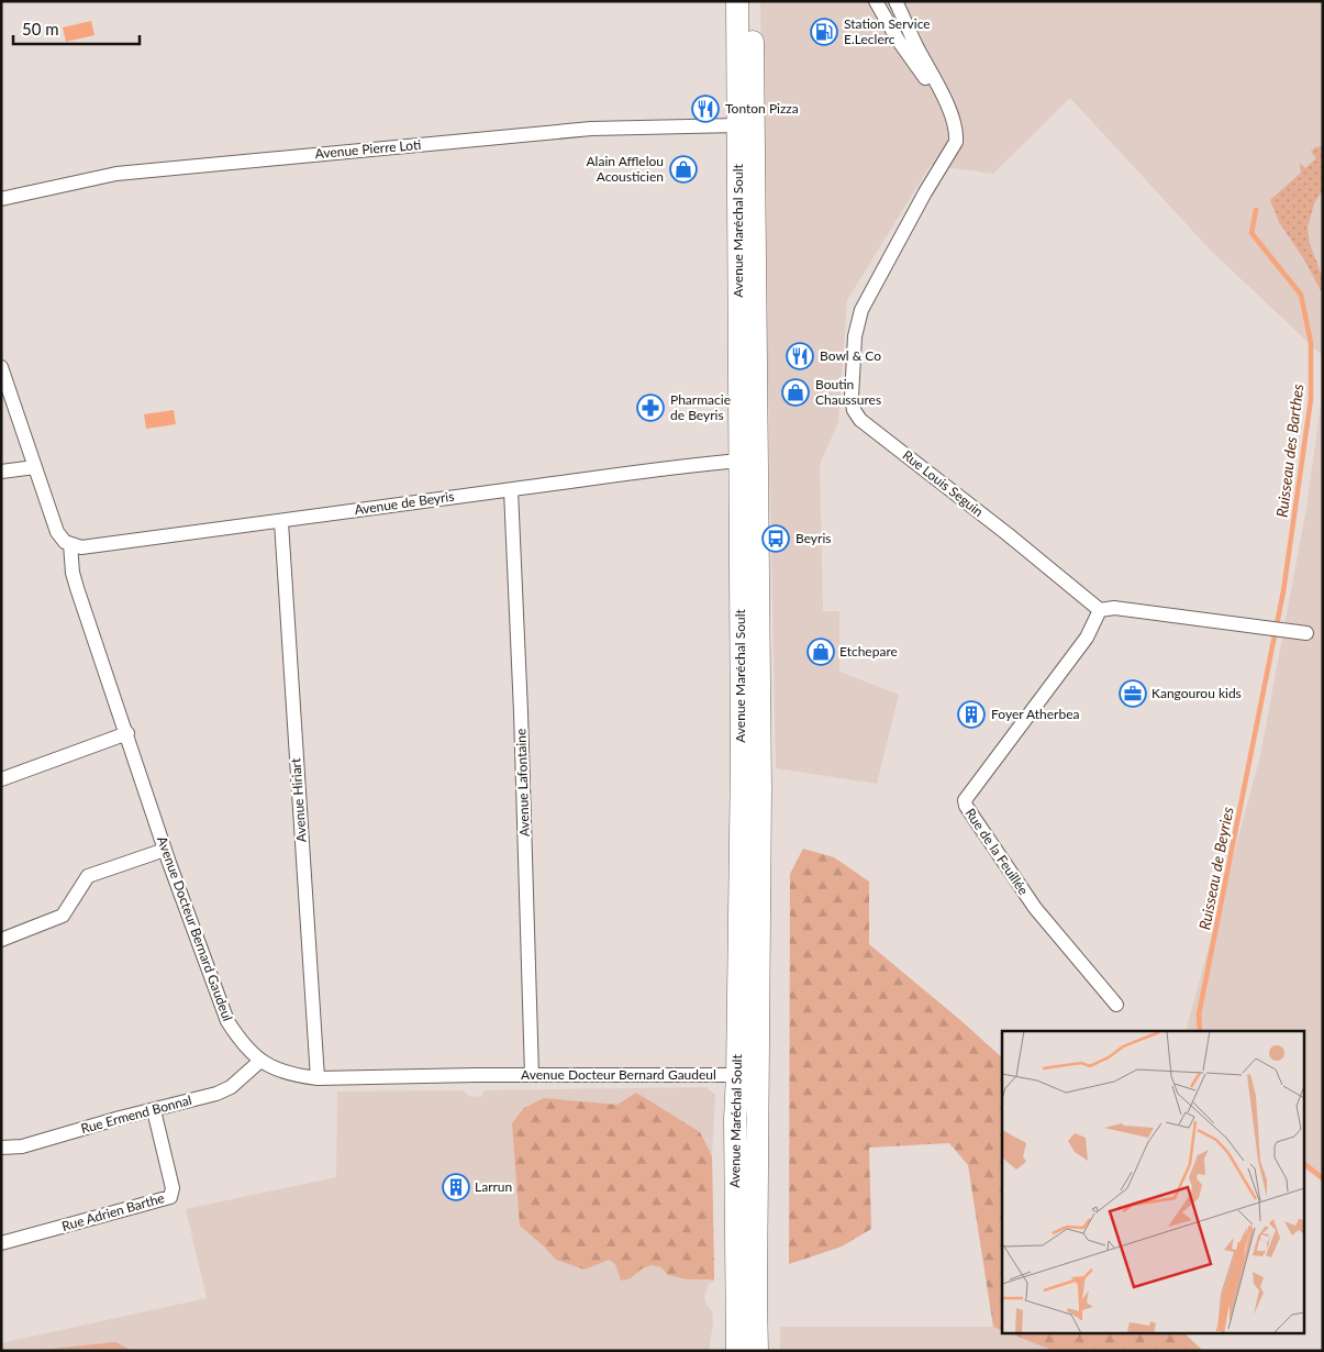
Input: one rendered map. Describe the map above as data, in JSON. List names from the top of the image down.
{
  "streets": {
    "main road": ["Avenue Maréchal Soult"],
    "street": [
      "Avenue Pierre Loti",
      "Rue Louis Seguin",
      "Avenue de Beyris",
      "Avenue Lafontaine",
      "Avenue Hiriart",
      "Rue de la Feuillée",
      "Avenue Docteur Bernard Gaudeul",
      "Rue Ermend Bonnal",
      "Rue Adrien Barthe"
    ]
  },
  "crossings": [
    ["Avenue Pierre Loti", "Avenue Maréchal Soult"],
    ["Avenue Maréchal Soult", "Avenue de Beyris"],
    ["Avenue Maréchal Soult", "Avenue Docteur Bernard Gaudeul"],
    ["Rue Louis Seguin", "Rue de la Feuillée"],
    ["Avenue de Beyris", "Avenue Lafontaine"],
    ["Avenue de Beyris", "Avenue Hiriart"],
    ["Avenue de Beyris", "Avenue Docteur Bernard Gaudeul"],
    ["Avenue Lafontaine", "Avenue Docteur Bernard Gaudeul"],
    ["Avenue Hiriart", "Avenue Docteur Bernard Gaudeul"],
    ["Avenue Docteur Bernard Gaudeul", "Rue Ermend Bonnal"],
    ["Rue Ermend Bonnal", "Rue Adrien Barthe"]
  ],
  "water": ["Ruisseau des Barthes", "Ruisseau de Beyries"],
  "places": {
    "fuel station": ["Station Service E.Leclerc"],
    "restaurant": ["Tonton Pizza", "Bowl & Co"],
    "shop": ["Alain Afflelou Acousticien", "Boutin Chaussures", "Etchepare"],
    "pharmacy": ["Pharmacie de Beyris"],
    "bus stop": ["Beyris"],
    "office": ["Kangourou kids"],
    "building": ["Foyer Atherbea", "Larrun"]
  },
  "scale_bar": "50 m"
}
